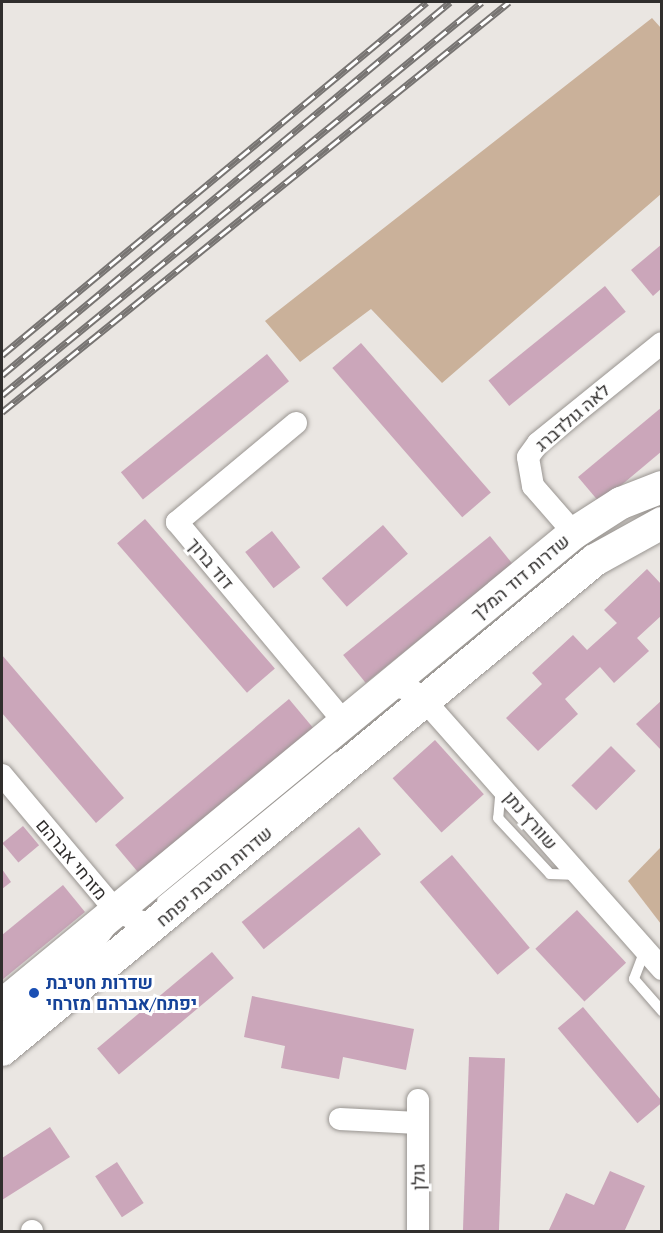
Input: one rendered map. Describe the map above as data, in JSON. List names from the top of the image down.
{
  "streets": {
    "main road": ["שדרות דוד המלך", "שדרות חטיבת יפתח"],
    "street": [
      "לאה גולדברג",
      "דוד ברוך",
      "שוורץ נתן",
      "מזרחי אברהם",
      "גולן"
    ]
  },
  "crossings": [
    ["לאה גולדברג", "שדרות דוד המלך"],
    ["דוד ברוך", "שדרות חטיבת יפתח"],
    ["שדרות דוד המלך", "שוורץ נתן"],
    ["שדרות דוד המלך", "שדרות חטיבת יפתח"],
    ["שוורץ נתן", "שדרות חטיבת יפתח"],
    ["מזרחי אברהם", "שדרות חטיבת יפתח"]
  ],
  "places": ["שדרות חטיבת יפתח/אברהם מזרחי"]
}
